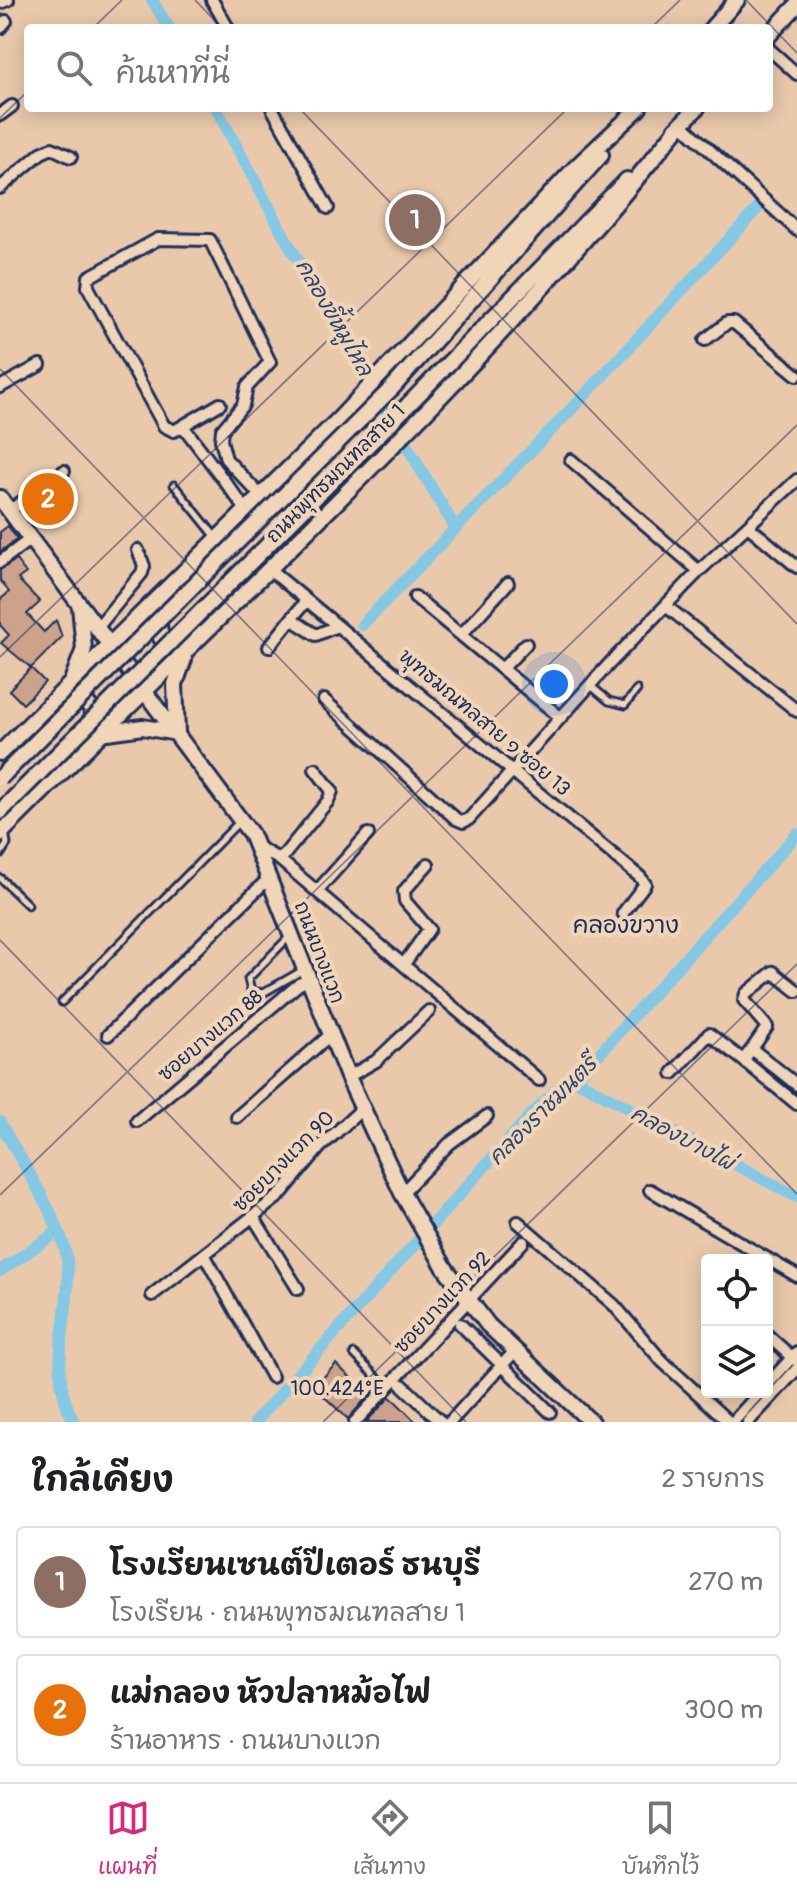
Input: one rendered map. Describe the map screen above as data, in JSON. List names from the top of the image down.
{
  "streets": {
    "main road": ["ถนนพุทธมณฑลสาย 1", "ถนนบางแวก"],
    "street": [
      "พุทธมณฑลสาย ๑ ซอย 13",
      "ซอยบางแวก 88",
      "ซอยบางแวก 90",
      "ซอยบางแวก 92"
    ]
  },
  "crossings": [
    ["ถนนพุทธมณฑลสาย 1", "พุทธมณฑลสาย ๑ ซอย 13"],
    ["ถนนพุทธมณฑลสาย 1", "ถนนบางแวก"],
    ["ถนนบางแวก", "ซอยบางแวก 88"],
    ["ถนนบางแวก", "ซอยบางแวก 90"],
    ["ถนนบางแวก", "ซอยบางแวก 92"]
  ],
  "districts": ["คลองขวาง"],
  "water": ["คลองขี้หมูไหล", "คลองราชมนตรี", "คลองบางไผ่"],
  "page": {
    "search": "ค้นหาที่นี่",
    "pins": ["1", "2"],
    "heading": ["ใกล้เคียง", "2 รายการ"],
    "list": [
      {
        "mark": "1",
        "name": "โรงเรียนเซนต์ปีเตอร์ ธนบุรี",
        "note": "โรงเรียน · ถนนพุทธมณฑลสาย 1",
        "value": "270 m"
      },
      {
        "mark": "2",
        "name": "แม่กลอง หัวปลาหม้อไฟ",
        "note": "ร้านอาหาร · ถนนบางแวก",
        "value": "300 m"
      }
    ],
    "nav": ["แผนที่", "เส้นทาง", "บันทึกไว้"]
  },
  "coordinates": ["100.424°E"]
}
